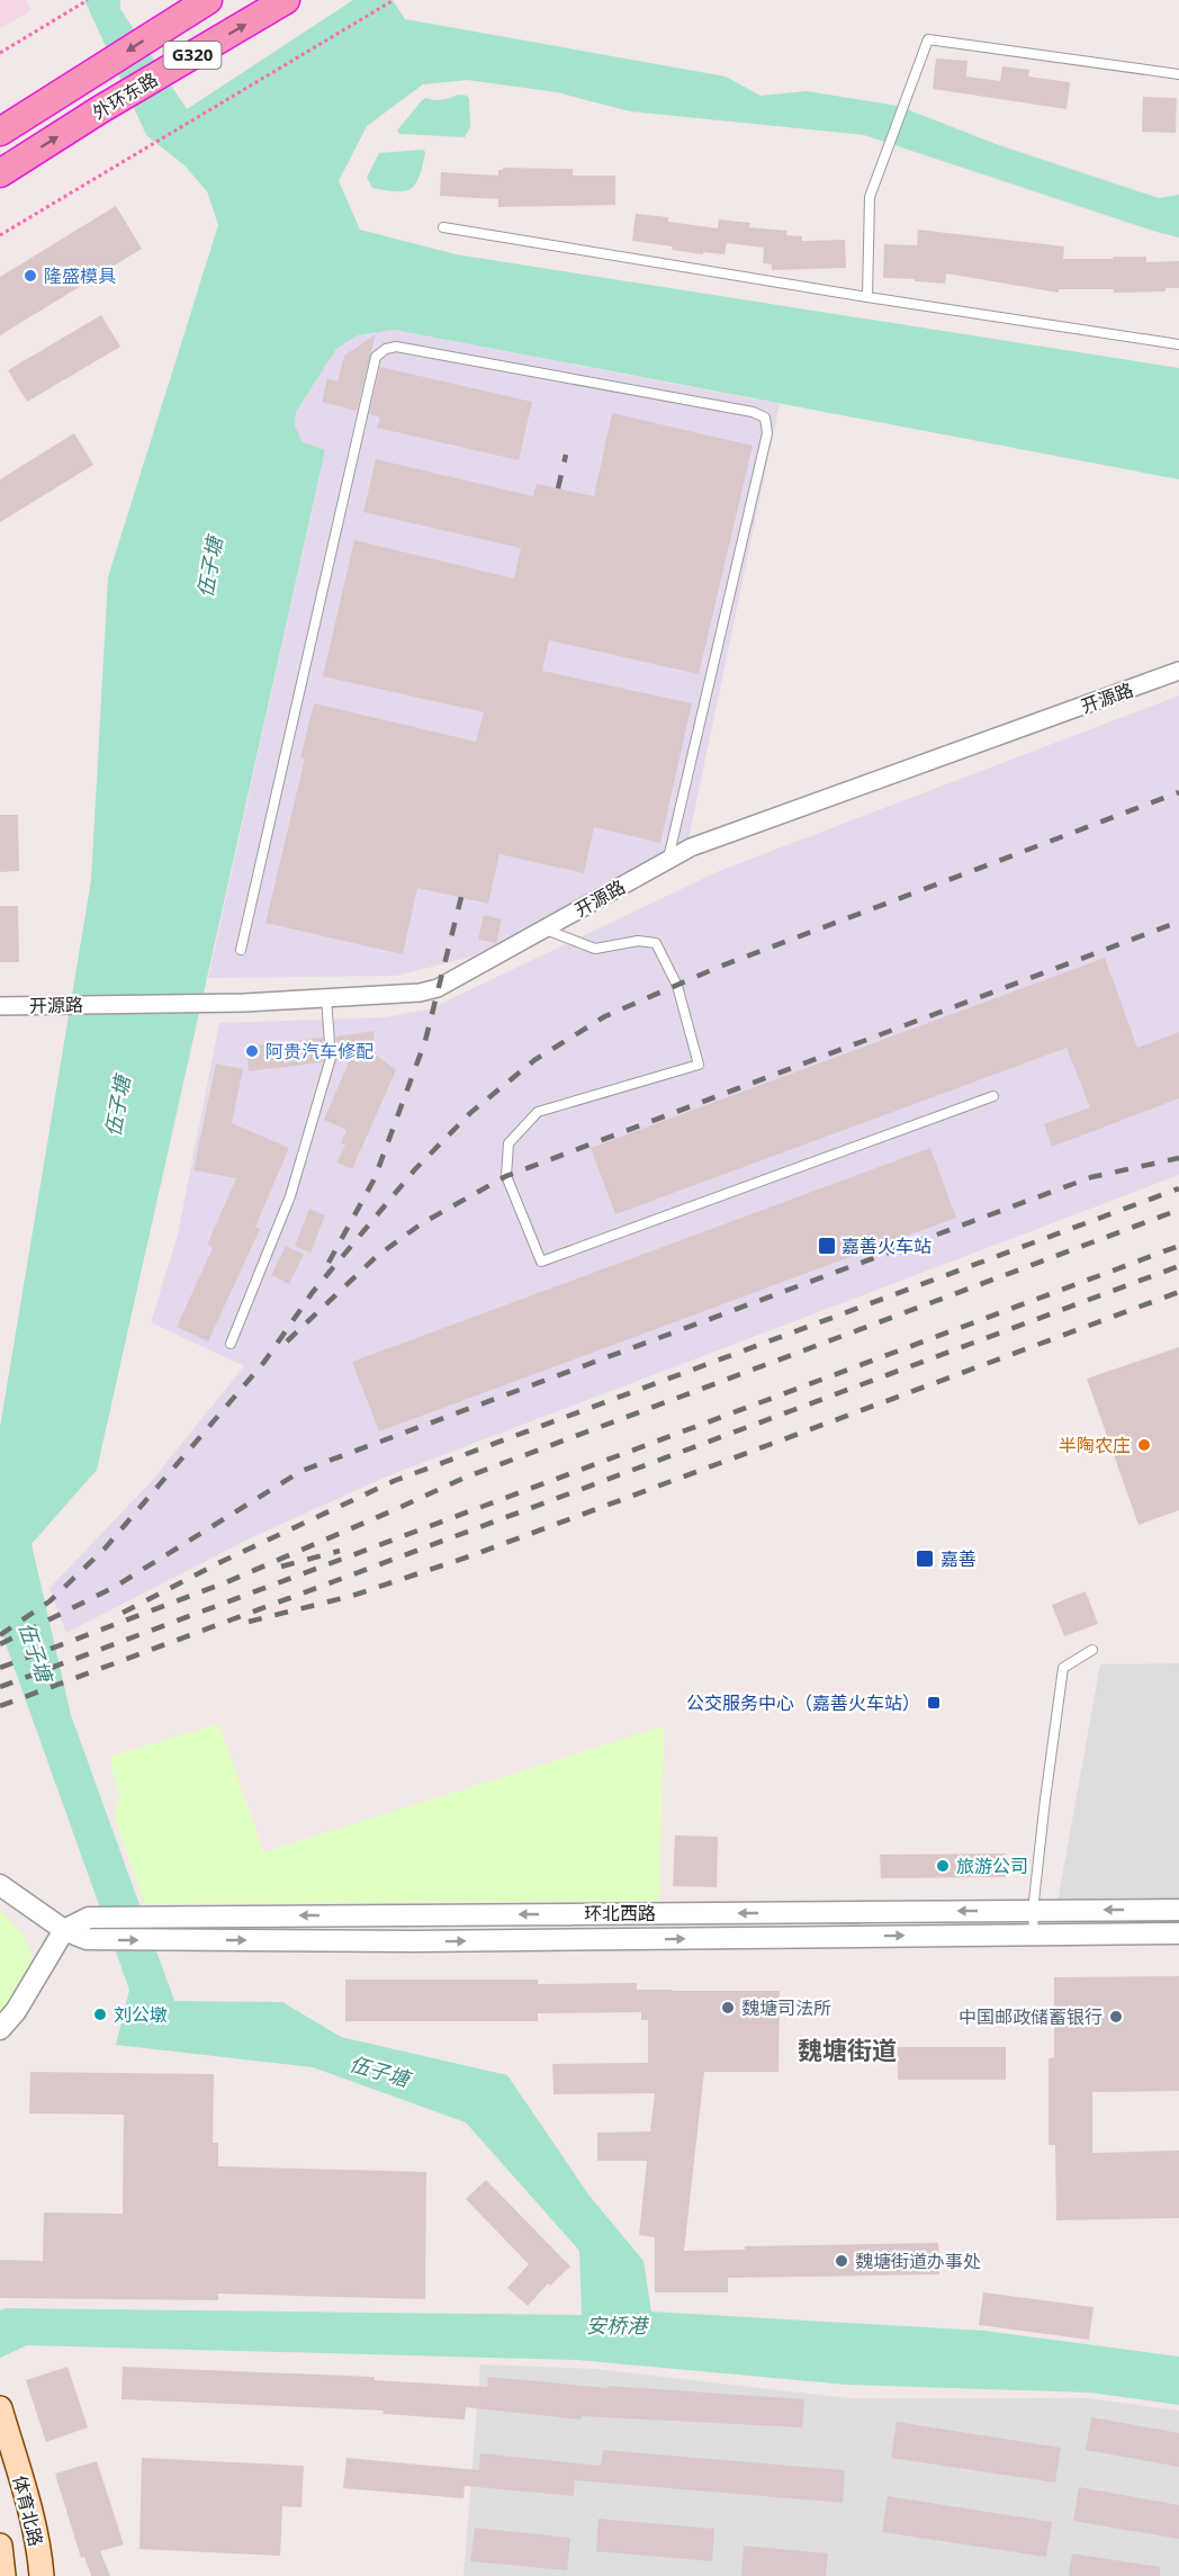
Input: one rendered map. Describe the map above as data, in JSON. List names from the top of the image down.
{
  "streets": {
    "highway": ["G320", "外环东路"],
    "main road": ["体育北路"],
    "street": ["开源路", "环北西路"]
  },
  "districts": ["魏塘街道"],
  "water": ["伍子塘", "安桥港"],
  "places": {
    "other": [
      "隆盛模具",
      "阿贵汽车修配",
      "半陶农庄",
      "旅游公司",
      "魏塘司法所",
      "刘公墩",
      "中国邮政储蓄银行",
      "魏塘街道办事处"
    ],
    "transit": ["嘉善火车站", "嘉善", "公交服务中心（嘉善火车站）"]
  }
}
